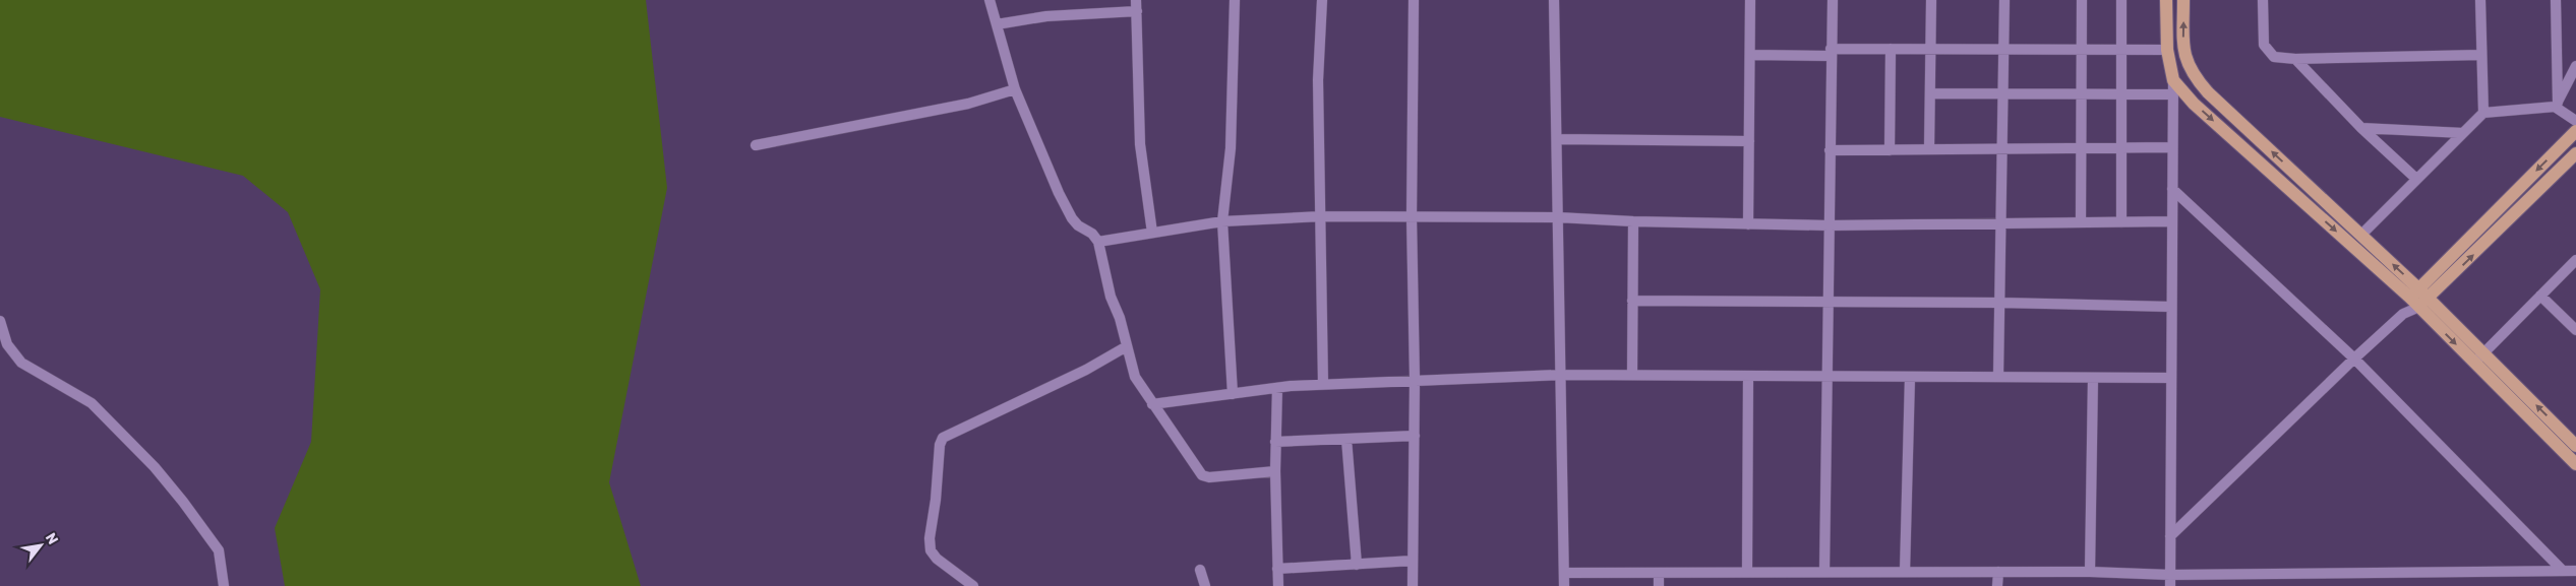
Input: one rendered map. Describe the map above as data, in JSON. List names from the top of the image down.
{
  "north": "top right"
}
